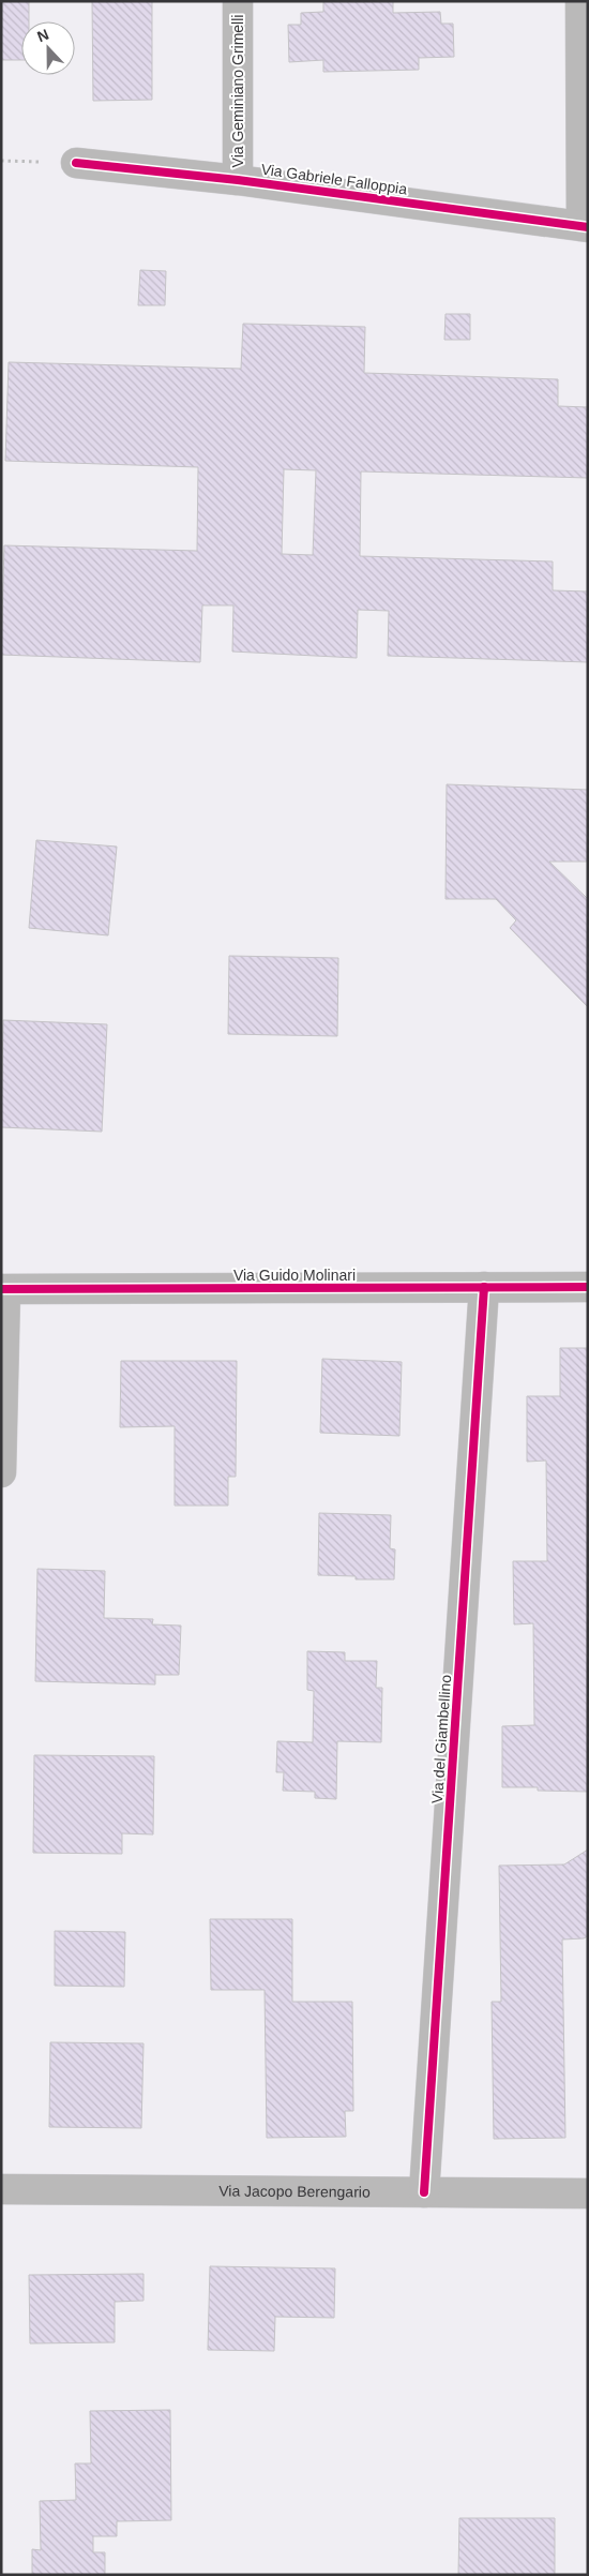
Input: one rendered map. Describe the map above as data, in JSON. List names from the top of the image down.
{
  "streets": {
    "street": [
      "Via Geminiano Grimelli",
      "Via Gabriele Falloppia",
      "Via Guido Molinari",
      "Via del Giambellino",
      "Via Jacopo Berengario"
    ]
  },
  "crossings": [
    ["Via Geminiano Grimelli", "Via Gabriele Falloppia"],
    ["Via Guido Molinari", "Via del Giambellino"],
    ["Via del Giambellino", "Via Jacopo Berengario"]
  ],
  "north": "top"
}
